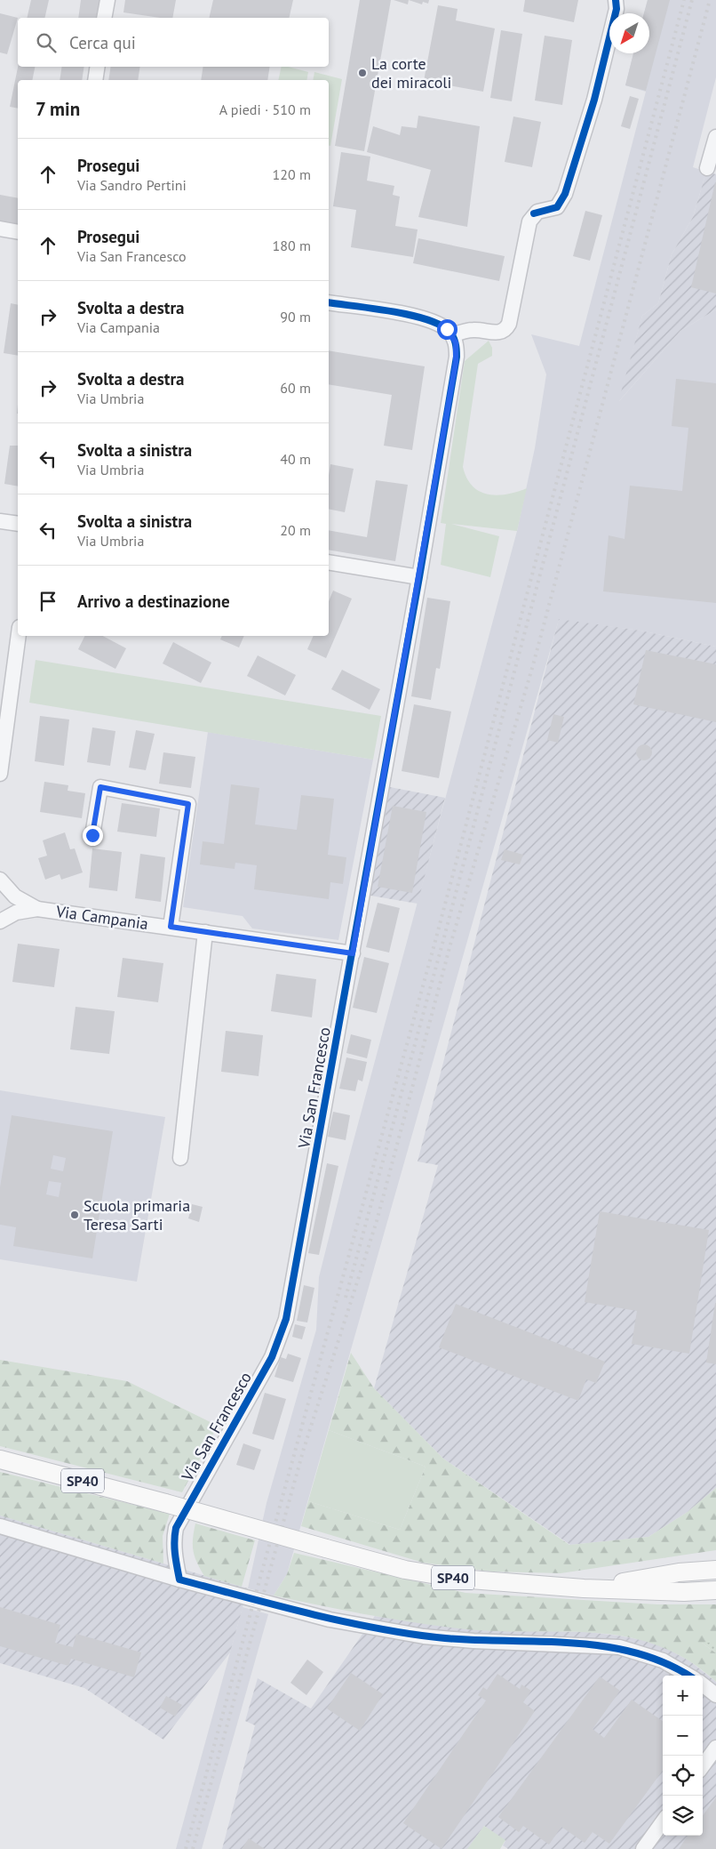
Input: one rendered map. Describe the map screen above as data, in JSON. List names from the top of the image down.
{
  "streets": {
    "main road": ["SP40"],
    "street": ["Via Campania", "Via San Francesco"]
  },
  "crossings": [
    ["Via Campania", "Via San Francesco"]
  ],
  "places": ["La corte dei miracoli", "Scuola primaria Teresa Sarti"],
  "north": "bottom left",
  "page": {
    "search": "Cerca qui",
    "heading": ["7 min", "A piedi · 510 m"],
    "list": [
      ["Prosegui", "Via Sandro Pertini", "120 m"],
      ["Prosegui", "Via San Francesco", "180 m"],
      ["Svolta a destra", "Via Campania", "90 m"],
      ["Svolta a destra", "Via Umbria", "60 m"],
      ["Svolta a sinistra", "Via Umbria", "40 m"],
      ["Svolta a sinistra", "Via Umbria", "20 m"],
      "Arrivo a destinazione"
    ],
    "map_buttons": ["+", "−"]
  }
}
